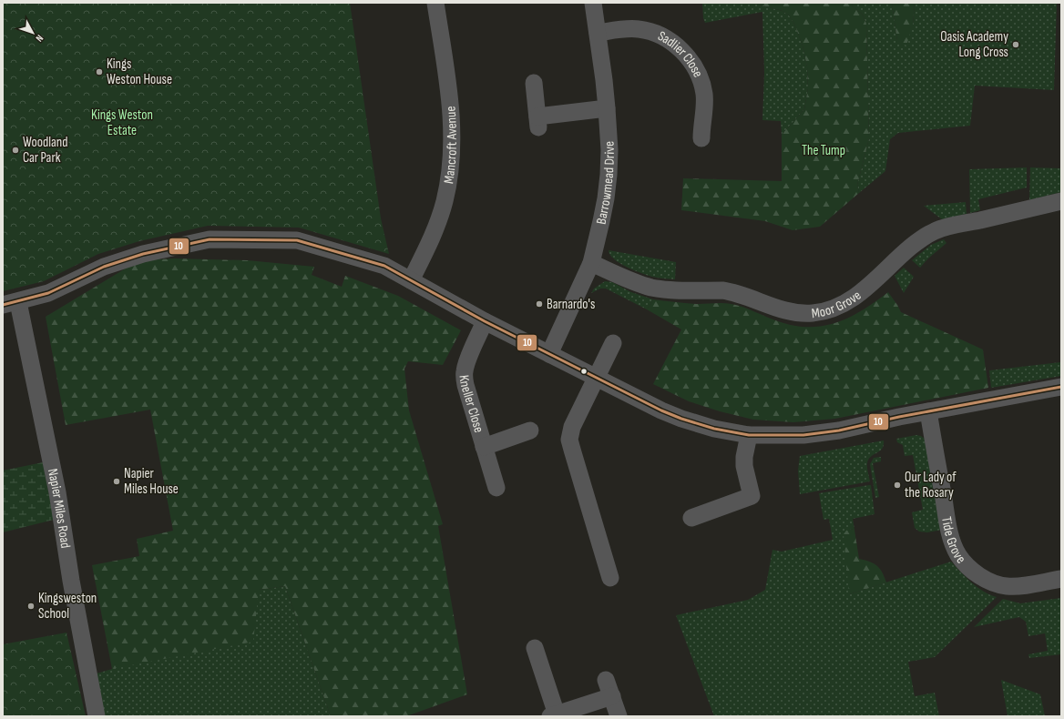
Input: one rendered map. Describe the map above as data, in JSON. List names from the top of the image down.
{
  "streets": {
    "street": [
      "Sadlier Close",
      "Mancroft Avenue",
      "Barrowmead Drive",
      "Moor Grove",
      "Kneller Close",
      "Napier Miles Road",
      "Tide Grove"
    ]
  },
  "crossings": [
    ["Sadlier Close", "Barrowmead Drive"],
    ["Barrowmead Drive", "Moor Grove"]
  ],
  "parks": ["Kings Weston Estate", "The Tump"],
  "places": [
    "Oasis Academy Long Cross",
    "Kings Weston House",
    "Woodland Car Park",
    "Barnardo's",
    "Napier Miles House",
    "Our Lady of the Rosary",
    "Kingsweston School"
  ],
  "lines": ["transit line 10"],
  "north": "bottom right"
}
